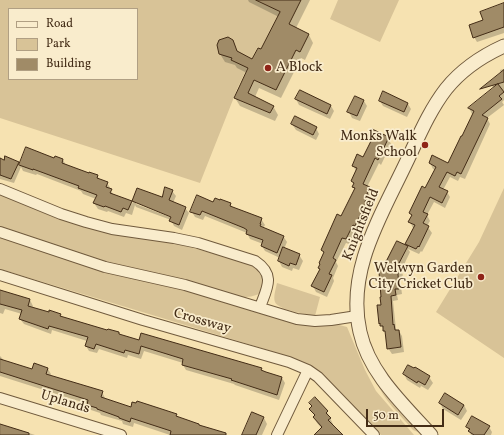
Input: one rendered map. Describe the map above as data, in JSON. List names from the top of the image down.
{
  "streets": {
    "street": ["Knightsfield", "Crossway", "Uplands"]
  },
  "places": ["A Block", "Monks Walk School", "Welwyn Garden City Cricket Club"],
  "legend": ["Road", "Park", "Building"],
  "scale_bar": "50 m"
}
